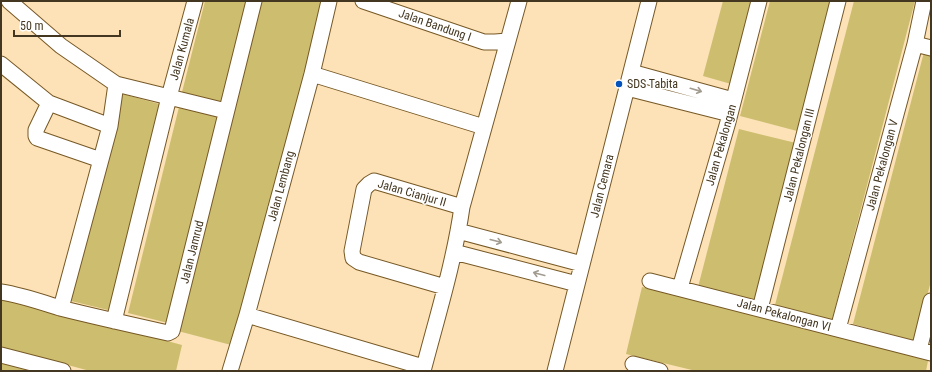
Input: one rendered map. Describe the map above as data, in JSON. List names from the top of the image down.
{
  "streets": {
    "street": [
      "Jalan Bandung I",
      "Jalan Kumala",
      "Jalan Pekalongan",
      "Jalan Pekalongan III",
      "Jalan Pekalongan V",
      "Jalan Lembang",
      "Jalan Cemara",
      "Jalan Cianjur II",
      "Jalan Jamrud",
      "Jalan Pekalongan VI"
    ]
  },
  "crossings": [
    ["Jalan Kumala", "Jalan Jamrud"],
    ["Jalan Pekalongan", "Jalan Pekalongan VI"],
    ["Jalan Pekalongan III", "Jalan Pekalongan VI"],
    ["Jalan Pekalongan V", "Jalan Pekalongan VI"]
  ],
  "places": ["SDS Tabita"],
  "scale_bar": "50 m"
}
